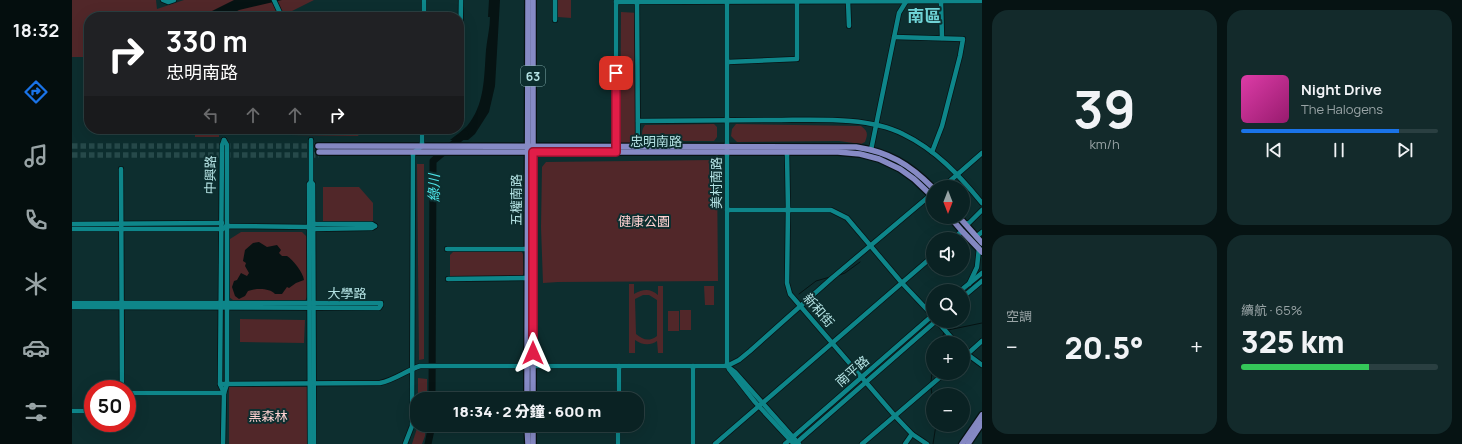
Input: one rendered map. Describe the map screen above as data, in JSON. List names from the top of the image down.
{
  "streets": {
    "main road": ["63", "忠明南路", "五權南路"],
    "street": [
      "中興路",
      "美村南路",
      "大學路",
      "新和街",
      "南平路"
    ]
  },
  "crossings": [
    ["忠明南路", "美村南路"],
    ["忠明南路", "五權南路"],
    ["忠明南路", "新和街"],
    ["中興路", "大學路"],
    ["新和街", "南平路"]
  ],
  "districts": ["南區"],
  "water": ["綠川"],
  "parks": ["健康公園", "黑森林"],
  "north": "bottom",
  "page": {
    "tabs": "18:32",
    "tile": [
      ["39", "km/h"],
      "空調",
      ["續航 · 65%", "325 km"]
    ],
    "turn": ["330 m", "忠明南路"],
    "song": ["Night Drive", "The Halogens"],
    "map_buttons": ["+", "−"],
    "heat": ["−", "20.5°", "+"],
    "limit": "50",
    "trip": "18:34 · 2 分鐘 · 600 m"
  }
}
